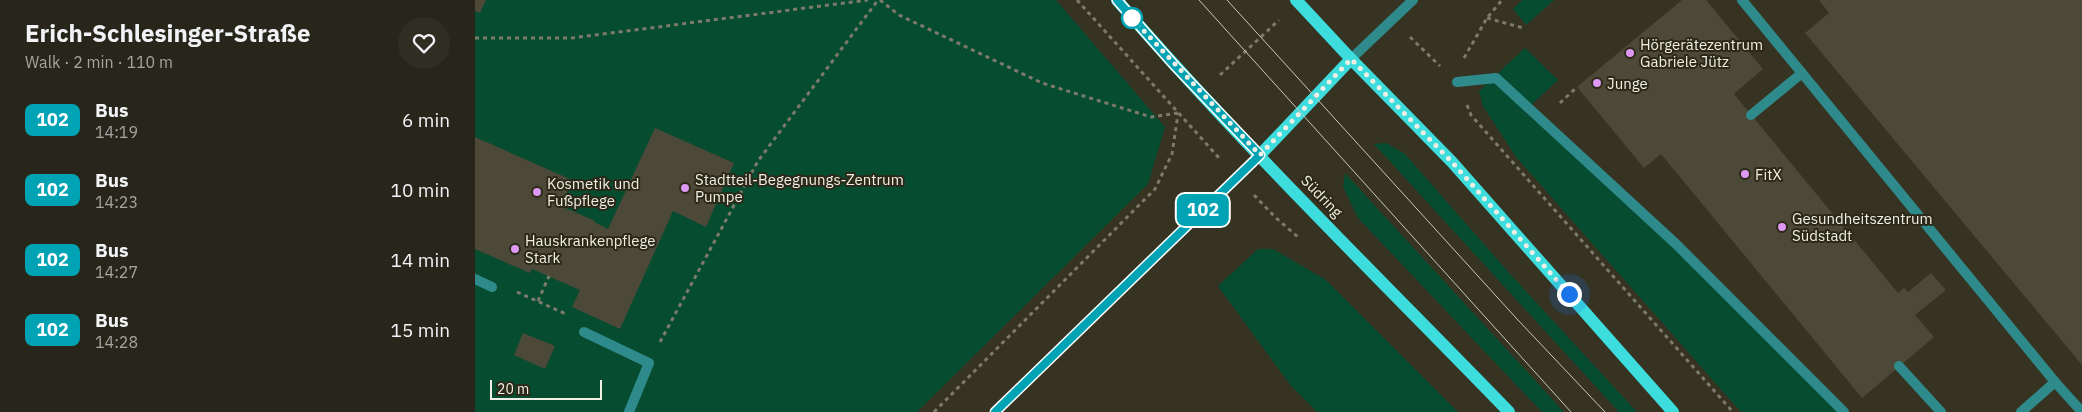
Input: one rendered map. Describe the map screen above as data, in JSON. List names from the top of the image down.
{
  "streets": {
    "main road": ["Südring"]
  },
  "places": [
    "Hörgerätezentrum Gabriele Jütz",
    "Junge",
    "FitX",
    "Stadtteil-Begegnungs-Zentrum Pumpe",
    "Kosmetik und Fußpflege",
    "Gesundheitszentrum Südstadt",
    "Hauskrankenpflege Stark"
  ],
  "lines": ["bus line 102"],
  "scale_bar": "20 m",
  "page": {
    "heading": ["Erich-Schlesinger-Straße", "Walk · 2 min · 110 m"],
    "on_map": "102",
    "list": [
      {
        "mark": "102",
        "name": "Bus",
        "note": "14:19",
        "value": "6 min"
      },
      {
        "mark": "102",
        "name": "Bus",
        "note": "14:23",
        "value": "10 min"
      },
      {
        "mark": "102",
        "name": "Bus",
        "note": "14:27",
        "value": "14 min"
      },
      {
        "mark": "102",
        "name": "Bus",
        "note": "14:28",
        "value": "15 min"
      }
    ],
    "scale": "20 m"
  }
}
